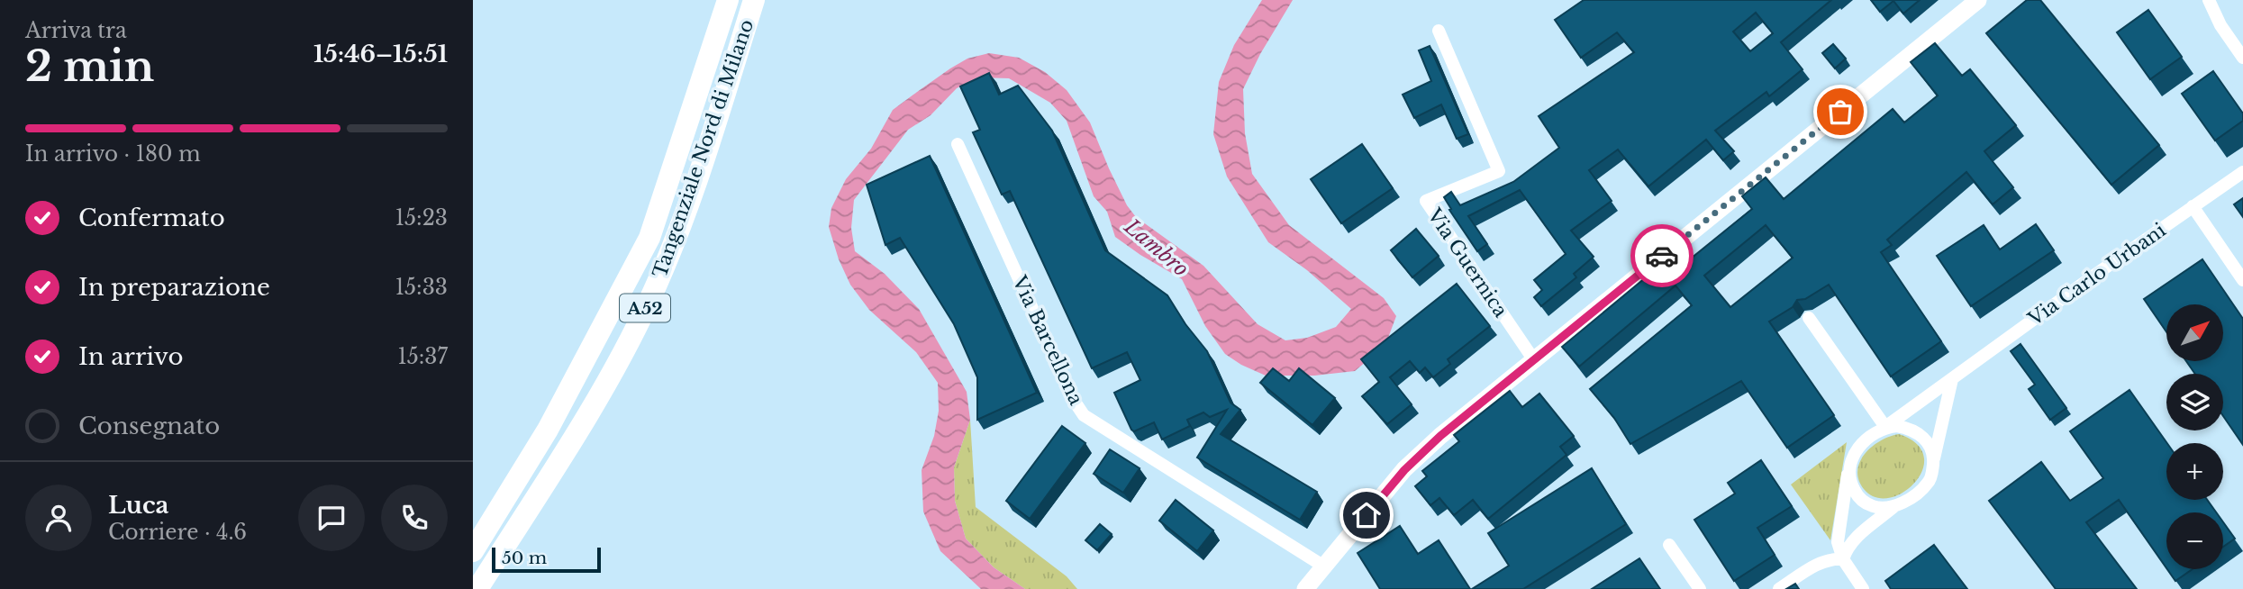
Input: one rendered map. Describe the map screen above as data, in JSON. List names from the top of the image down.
{
  "streets": {
    "highway": ["Tangenziale Nord di Milano", "A52"],
    "street": ["Via Guernica", "Via Carlo Urbani", "Via Barcellona"]
  },
  "water": ["Lambro"],
  "scale_bar": "50 m",
  "north": "top right",
  "page": {
    "heading": ["2 min", "Arriva tra", "15:46–15:51"],
    "panel": ["Luca", "Corriere · 4.6"],
    "bar": "In arrivo · 180 m",
    "list": [
      ["Confermato", "15:23"],
      ["In preparazione", "15:33"],
      ["In arrivo", "15:37"],
      "Consegnato"
    ],
    "map_buttons": ["+", "−"],
    "scale": "50 m"
  }
}
